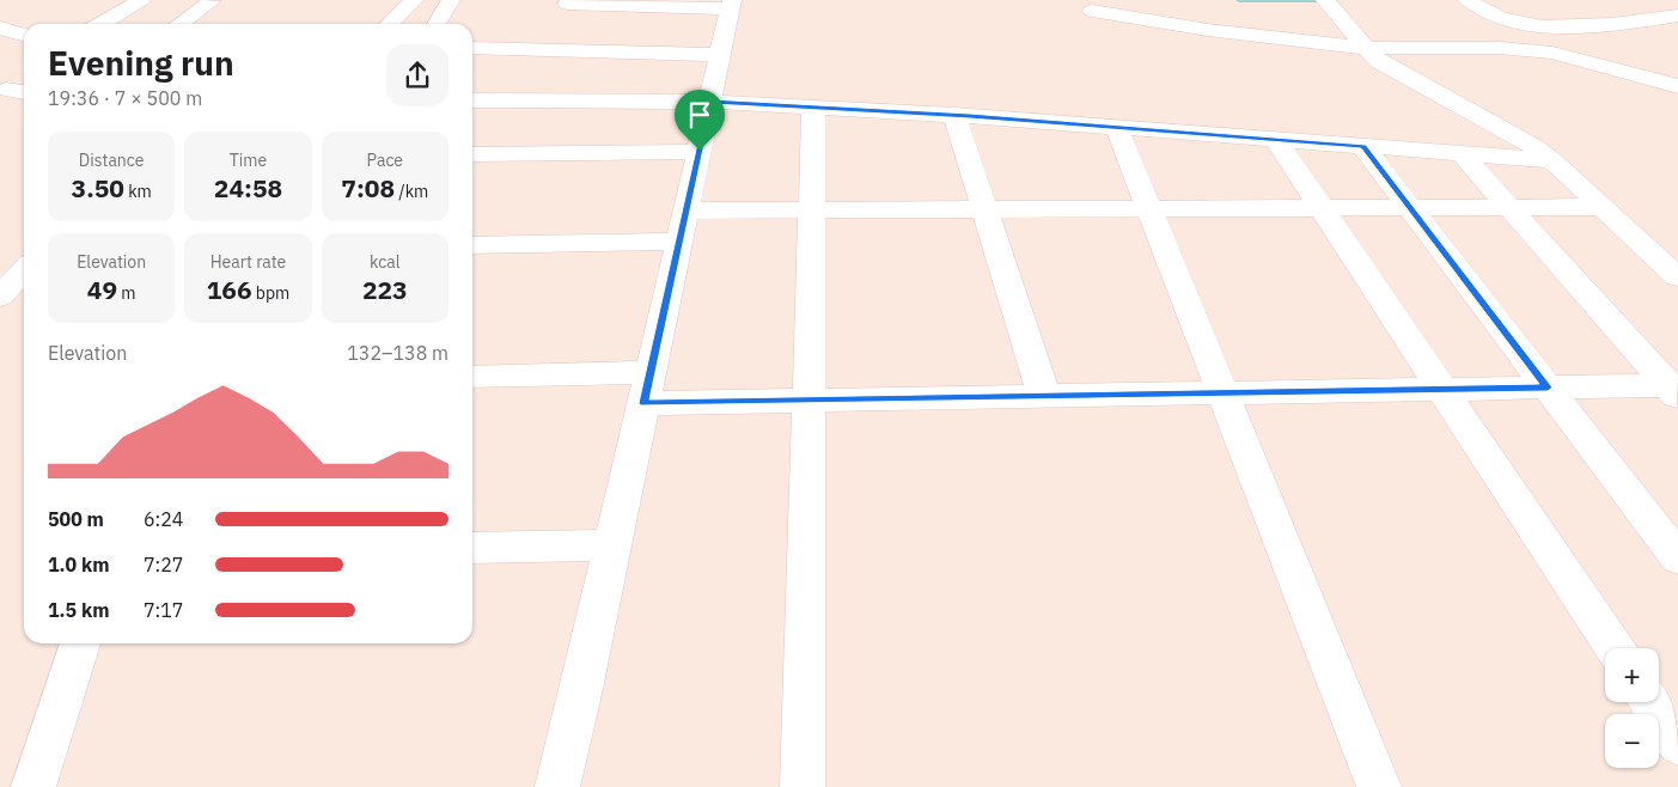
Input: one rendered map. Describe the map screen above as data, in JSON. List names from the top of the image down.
{
  "page": {
    "heading": ["Evening run", "19:36 · 7 × 500 m"],
    "stats": [
      ["Distance", "3.50 km"],
      ["Time", "24:58"],
      ["Pace", "7:08 /km"],
      ["Elevation", "49 m"],
      ["Heart rate", "166 bpm"],
      ["kcal", "223"]
    ],
    "chart": ["Elevation", "132–138 m"],
    "list": [
      {
        "name": "500 m",
        "note": "6:24"
      },
      {
        "name": "1.0 km",
        "note": "7:27"
      },
      {
        "name": "1.5 km",
        "note": "7:17"
      }
    ],
    "map_buttons": ["+", "−"]
  }
}
